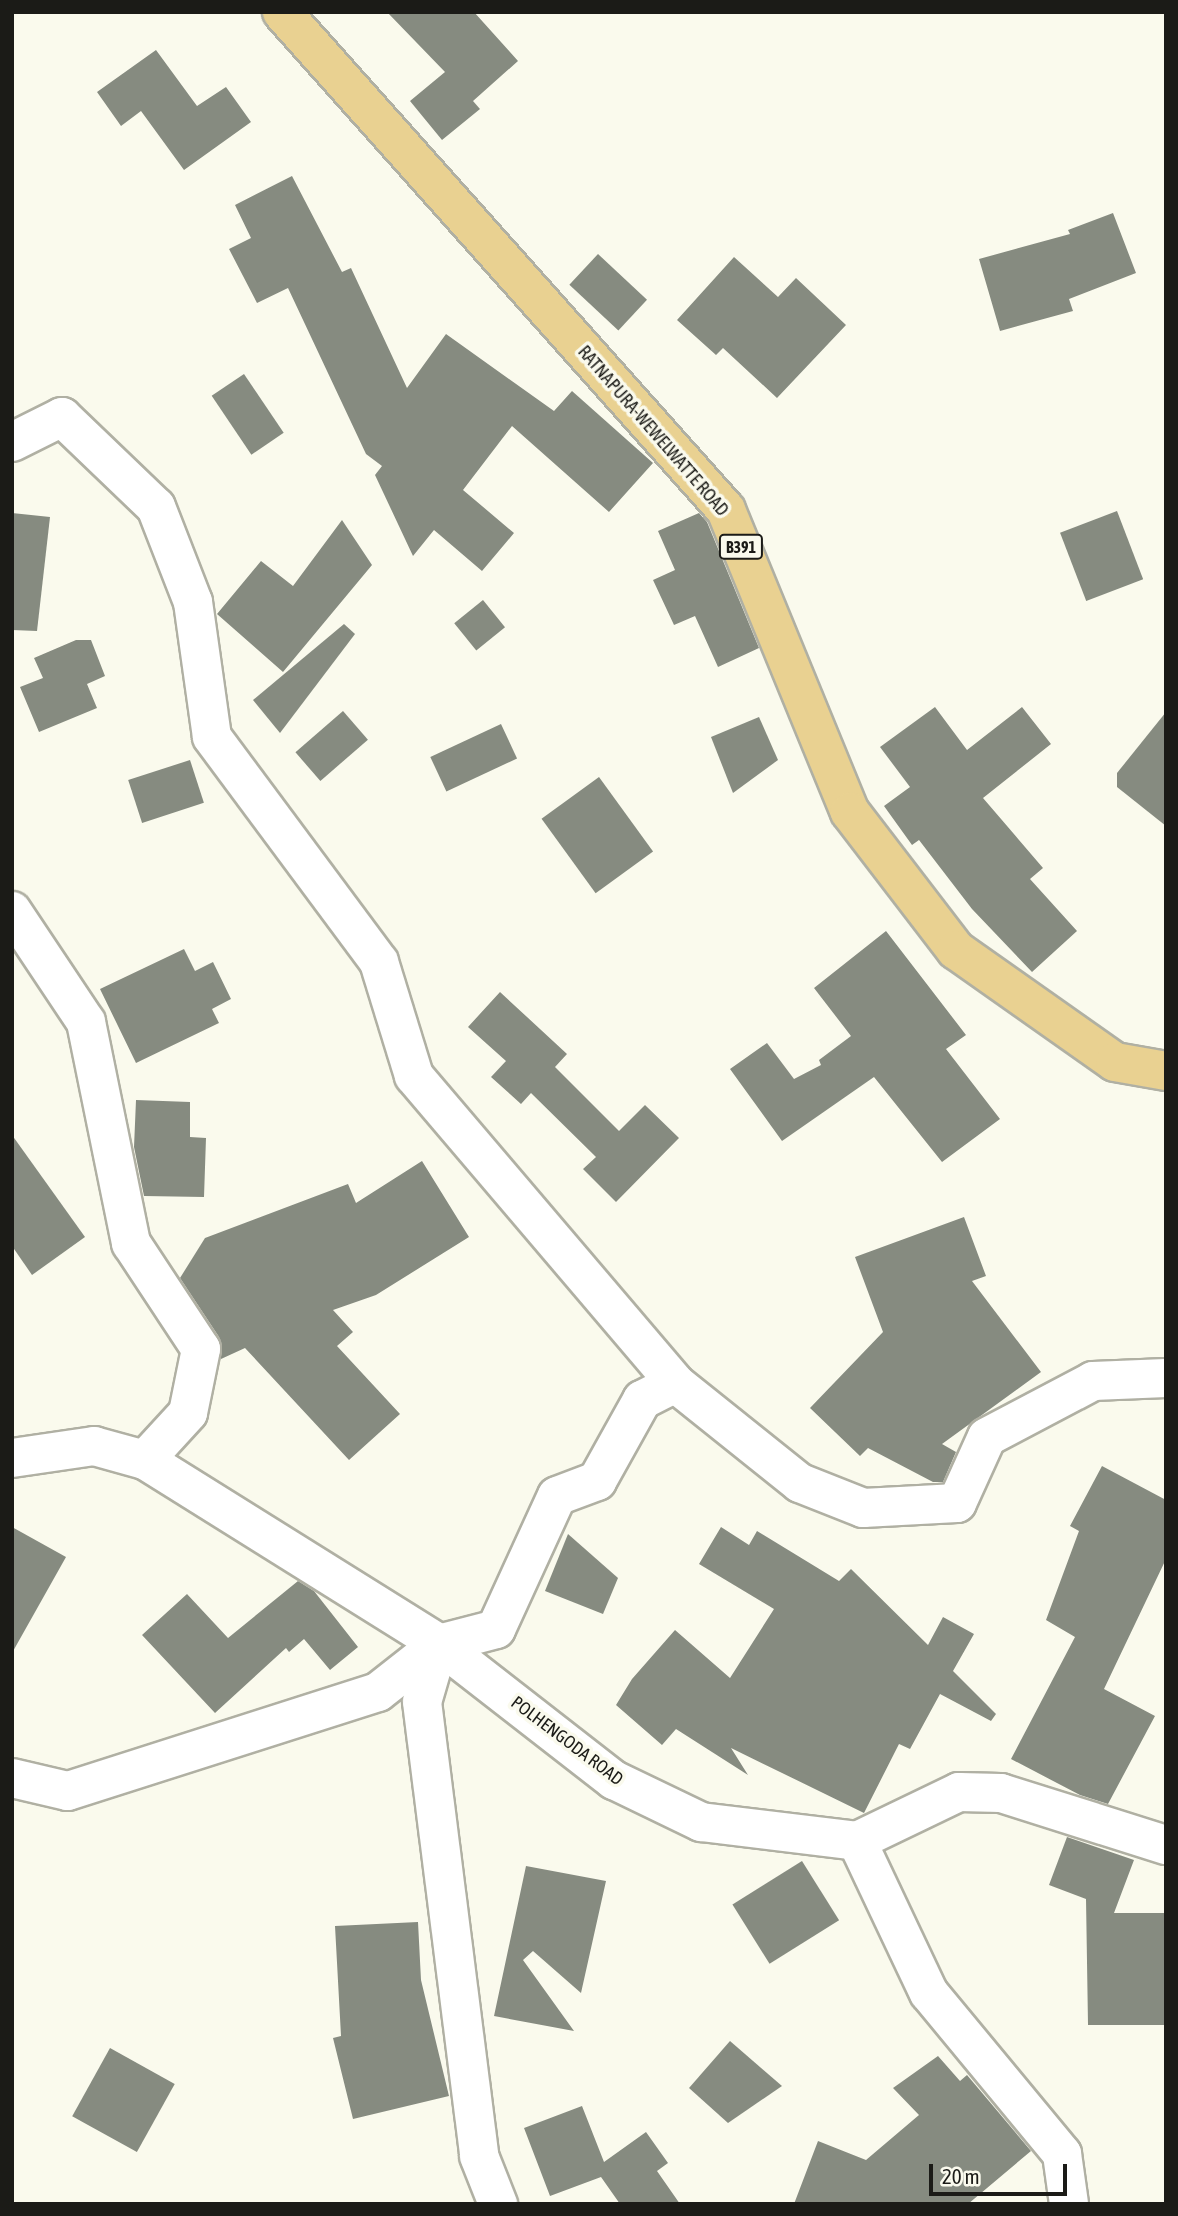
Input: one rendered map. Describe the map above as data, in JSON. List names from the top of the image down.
{
  "streets": {
    "main road": ["RATNAPURA-WEWELWATTE ROAD", "B391"],
    "street": ["POLHENGODA ROAD"]
  },
  "scale_bar": "20 m"
}
